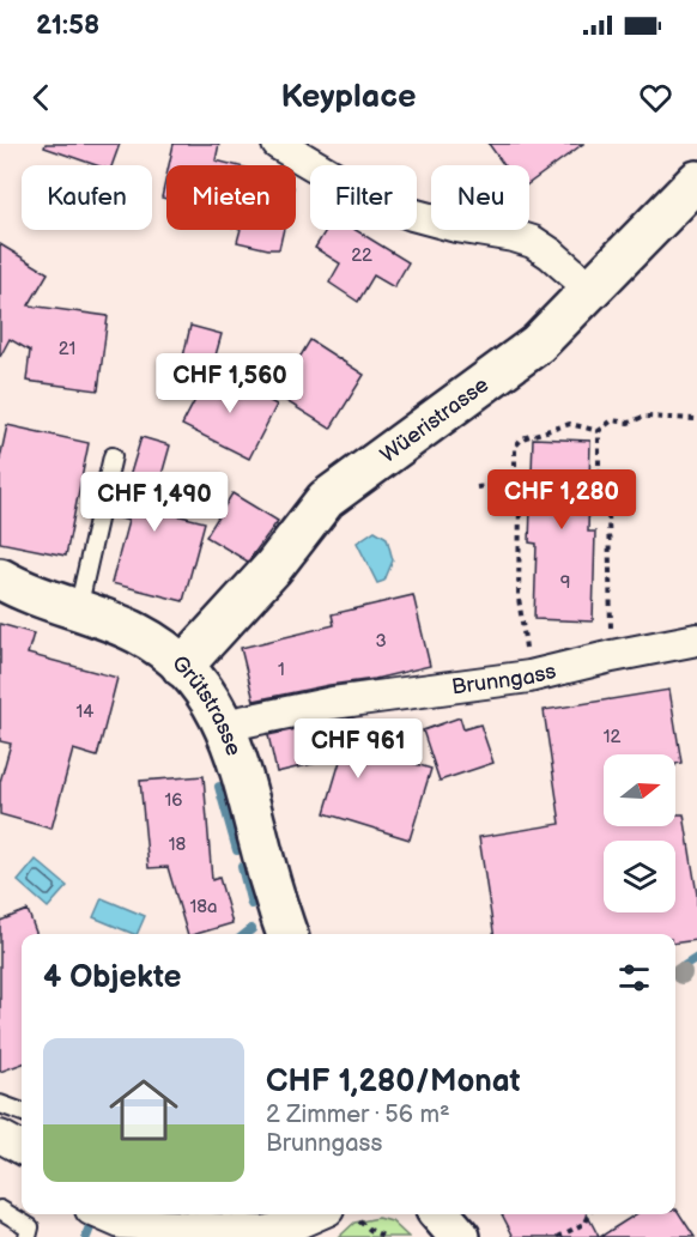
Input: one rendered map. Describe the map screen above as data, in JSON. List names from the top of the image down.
{
  "streets": {
    "street": ["Wüeristrasse", "Brunngass", "Grütstrasse"]
  },
  "crossings": [
    ["Wüeristrasse", "Grütstrasse"],
    ["Brunngass", "Grütstrasse"]
  ],
  "house_numbers": [
    "22",
    "21",
    "9",
    "3",
    "1",
    "14",
    "12",
    "16",
    "18",
    "18a"
  ],
  "north": "right",
  "page": {
    "status": "21:58",
    "header": "Keyplace",
    "chip": [
      "Kaufen",
      "Mieten",
      "Filter",
      "Neu"
    ],
    "price": [
      "CHF 1,560",
      "CHF 1,280",
      "CHF 1,490",
      "CHF 961"
    ],
    "heading": "4 Objekte",
    "list": [
      {
        "name": "CHF 1,280/Monat",
        "note": "2 Zimmer · 56 m² · Brunngass"
      }
    ]
  }
}
